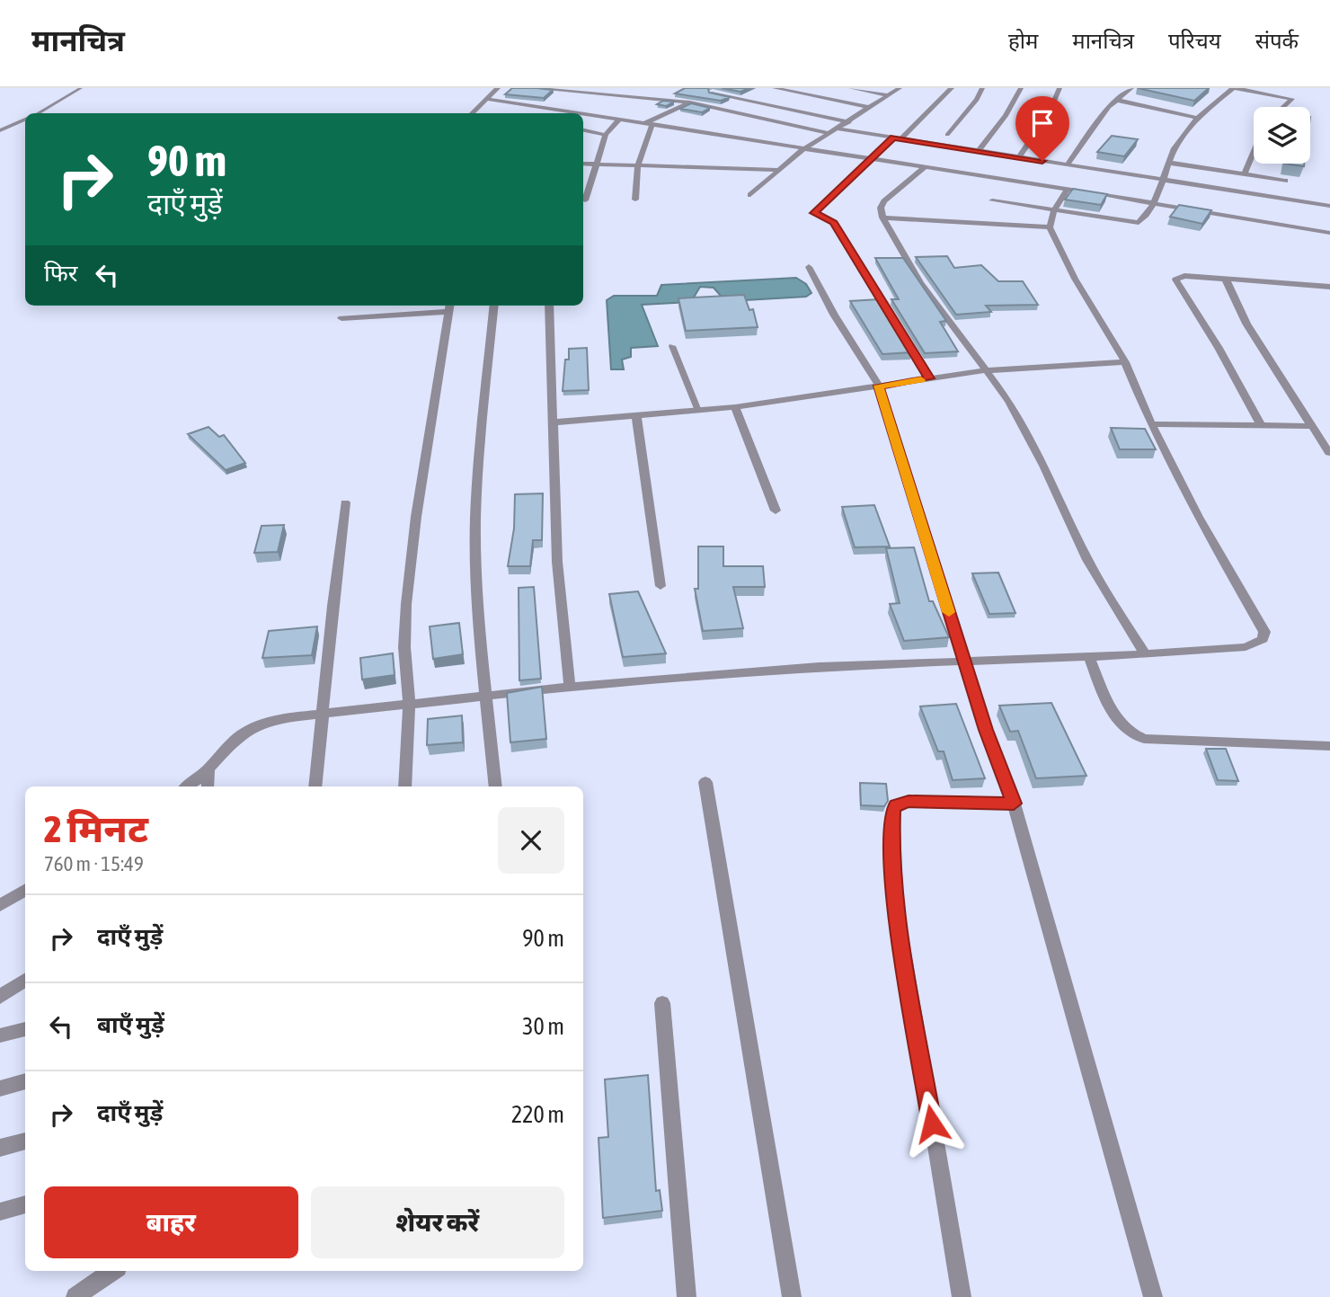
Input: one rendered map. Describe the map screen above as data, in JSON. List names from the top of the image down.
{
  "page": {
    "header": "मानचित्र",
    "nav": [
      "होम",
      "मानचित्र",
      "परिचय",
      "संपर्क"
    ],
    "turn": ["90 m", "दाएँ मुड़ें"],
    "then": "फिर",
    "heading": ["2 मिनट", "760 m · 15:49"],
    "list": [
      {
        "name": "दाएँ मुड़ें",
        "value": "90 m"
      },
      {
        "name": "बाएँ मुड़ें",
        "value": "30 m"
      },
      {
        "name": "दाएँ मुड़ें",
        "value": "220 m"
      }
    ],
    "buttons": ["बाहर", "शेयर करें"]
  }
}
